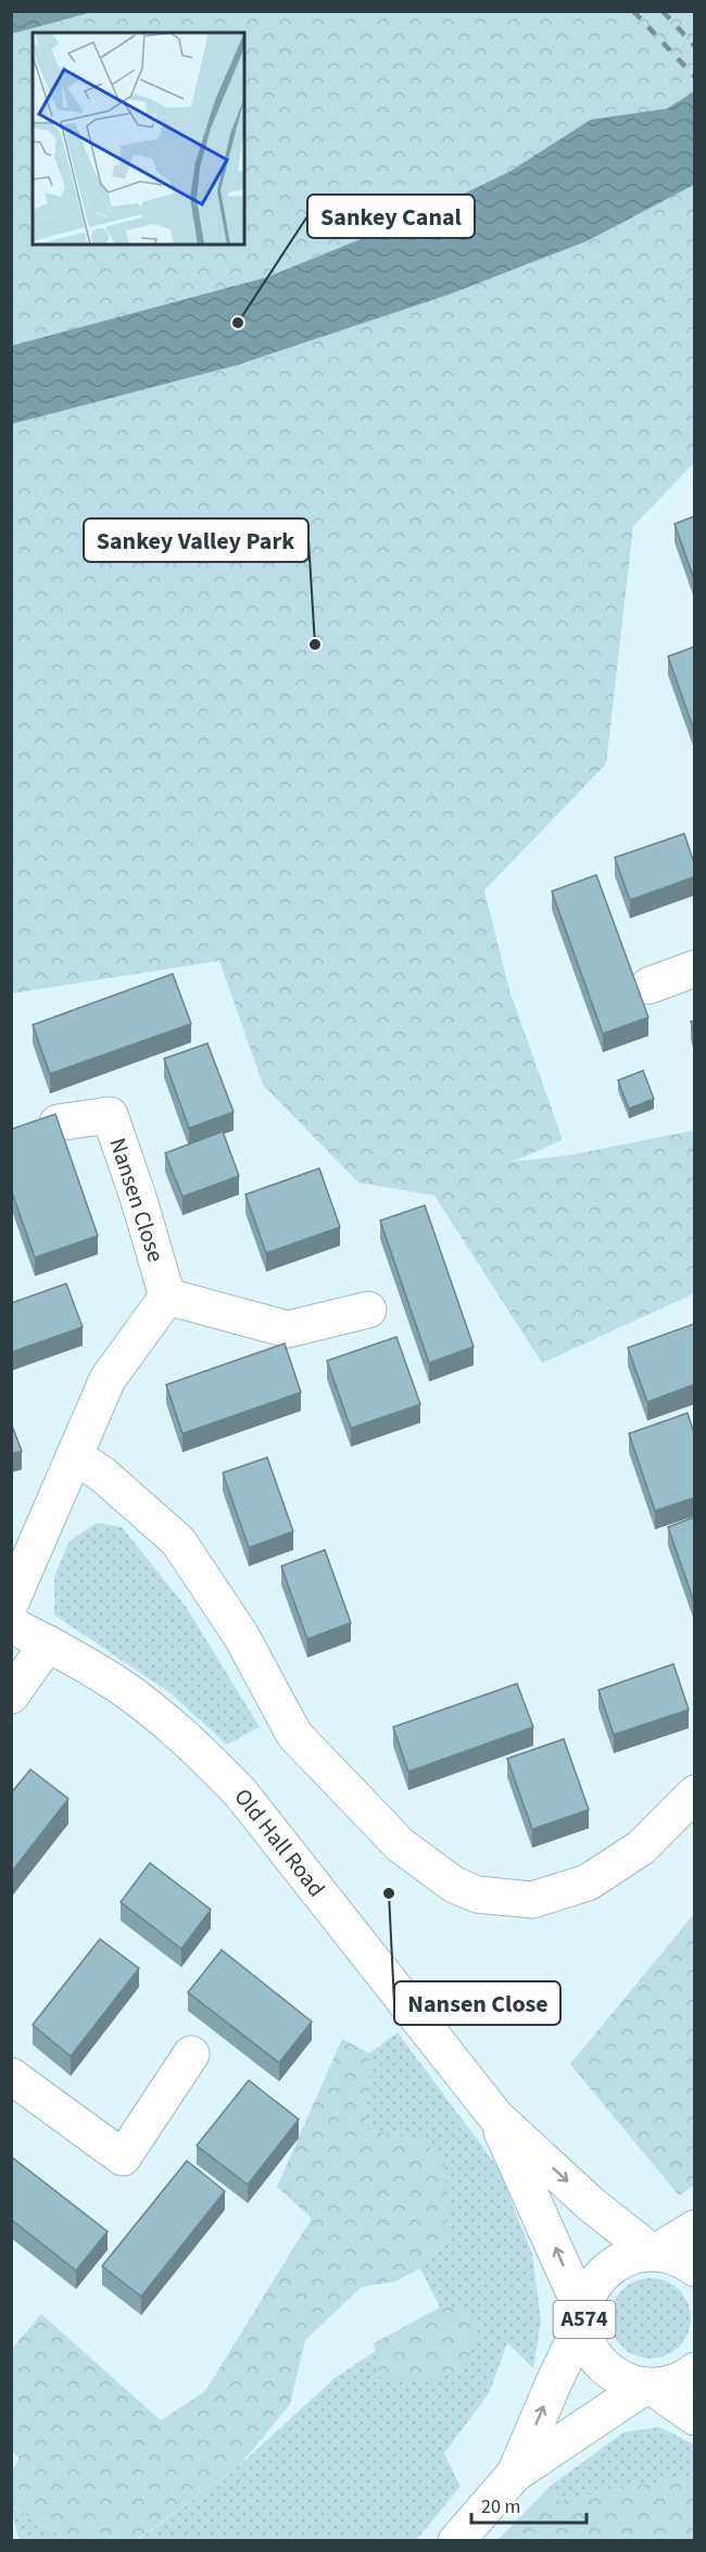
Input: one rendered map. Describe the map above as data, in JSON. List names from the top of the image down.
{
  "streets": {
    "street": ["Nansen Close", "Old Hall Road", "A574"]
  },
  "crossings": [
    ["Old Hall Road", "A574"]
  ],
  "places": ["Sankey Canal", "Sankey Valley Park", "Nansen Close"],
  "scale_bar": "20 m"
}
